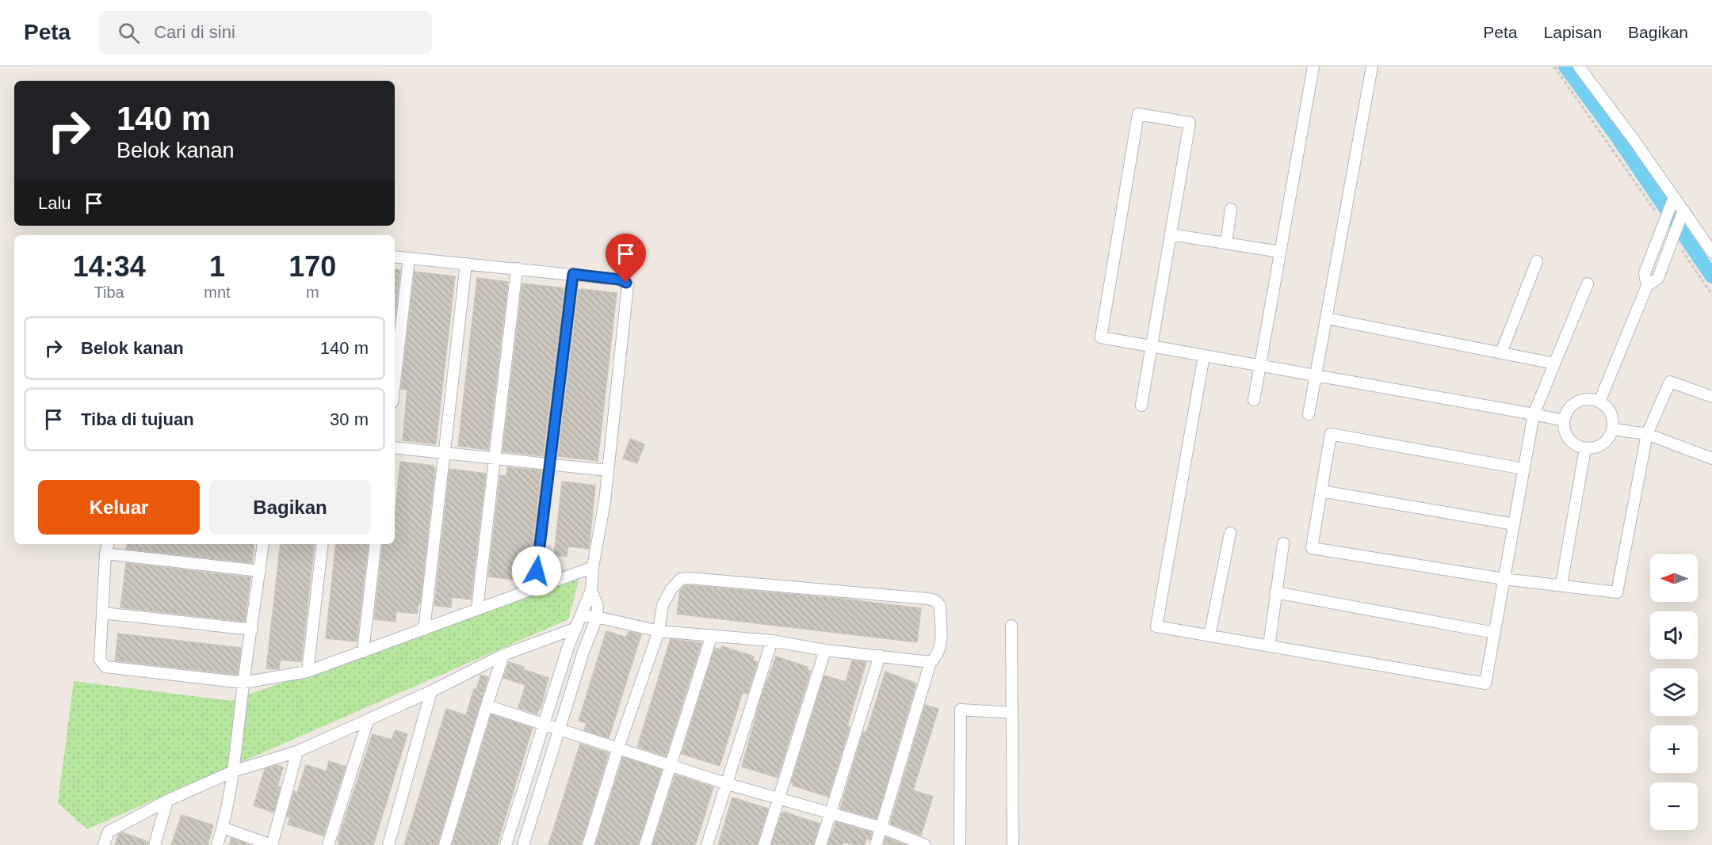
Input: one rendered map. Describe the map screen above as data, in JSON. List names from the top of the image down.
{
  "north": "left",
  "page": {
    "header": "Peta",
    "search": "Cari di sini",
    "nav": ["Peta", "Lapisan", "Bagikan"],
    "turn": ["140 m", "Belok kanan"],
    "then": "Lalu",
    "eta": [
      "14:34",
      "Tiba",
      "1",
      "mnt",
      "170",
      "m"
    ],
    "list": [
      {
        "name": "Belok kanan",
        "value": "140 m"
      },
      {
        "name": "Tiba di tujuan",
        "value": "30 m"
      }
    ],
    "buttons": ["Keluar", "Bagikan"],
    "map_buttons": ["+", "−"]
  }
}
